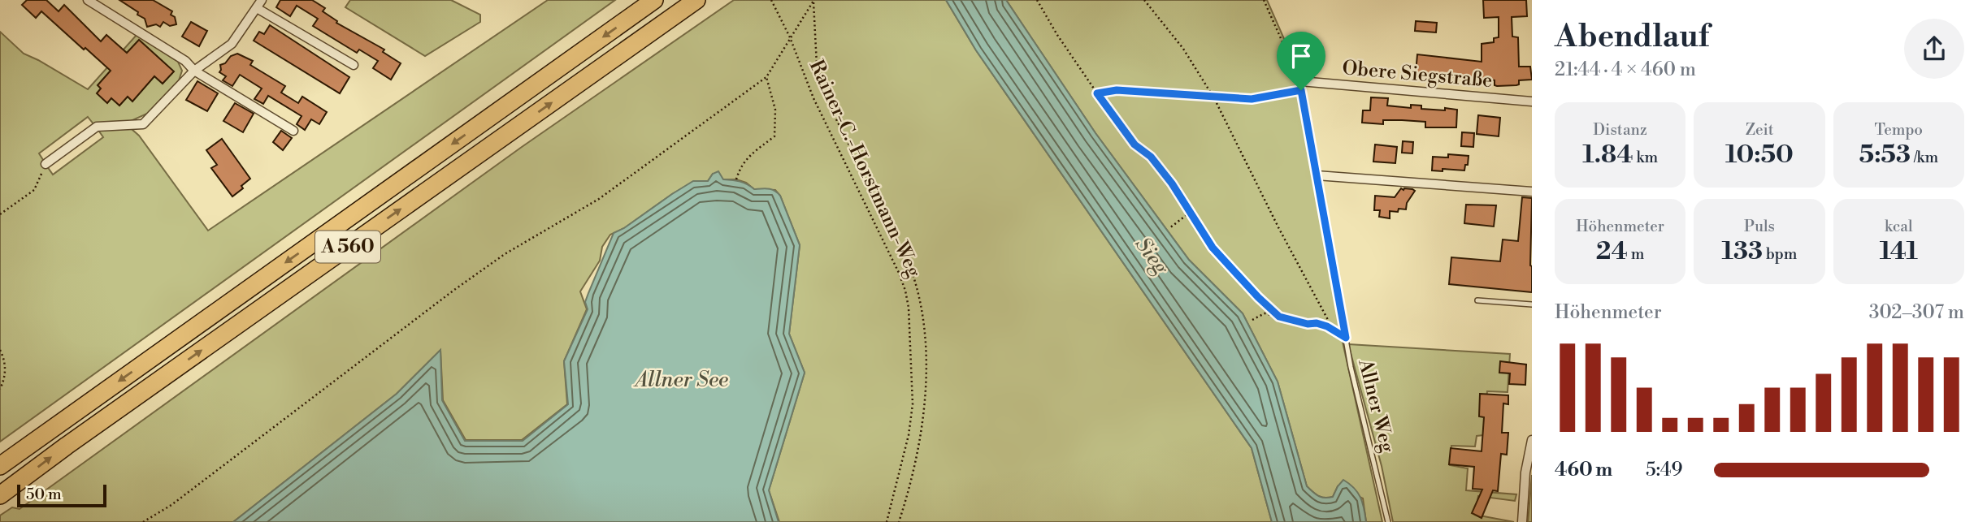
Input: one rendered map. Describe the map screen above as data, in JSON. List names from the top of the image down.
{
  "streets": {
    "highway": ["A 560"],
    "street": ["Obere Siegstraße"],
    "lane": ["Allner Weg"],
    "path": ["Rainer-C.-Horstmann-Weg"]
  },
  "crossings": [
    ["Obere Siegstraße", "Allner Weg"]
  ],
  "water": ["Sieg", "Allner See"],
  "scale_bar": "50 m",
  "page": {
    "heading": ["Abendlauf", "21:44 · 4 × 460 m"],
    "stats": [
      ["Distanz", "1.84 km"],
      ["Zeit", "10:50"],
      ["Tempo", "5:53 /km"],
      ["Höhenmeter", "24 m"],
      ["Puls", "133 bpm"],
      ["kcal", "141"]
    ],
    "chart": ["Höhenmeter", "302–307 m"],
    "list": [
      {
        "name": "460 m",
        "note": "5:49"
      }
    ],
    "scale": "50 m"
  }
}
